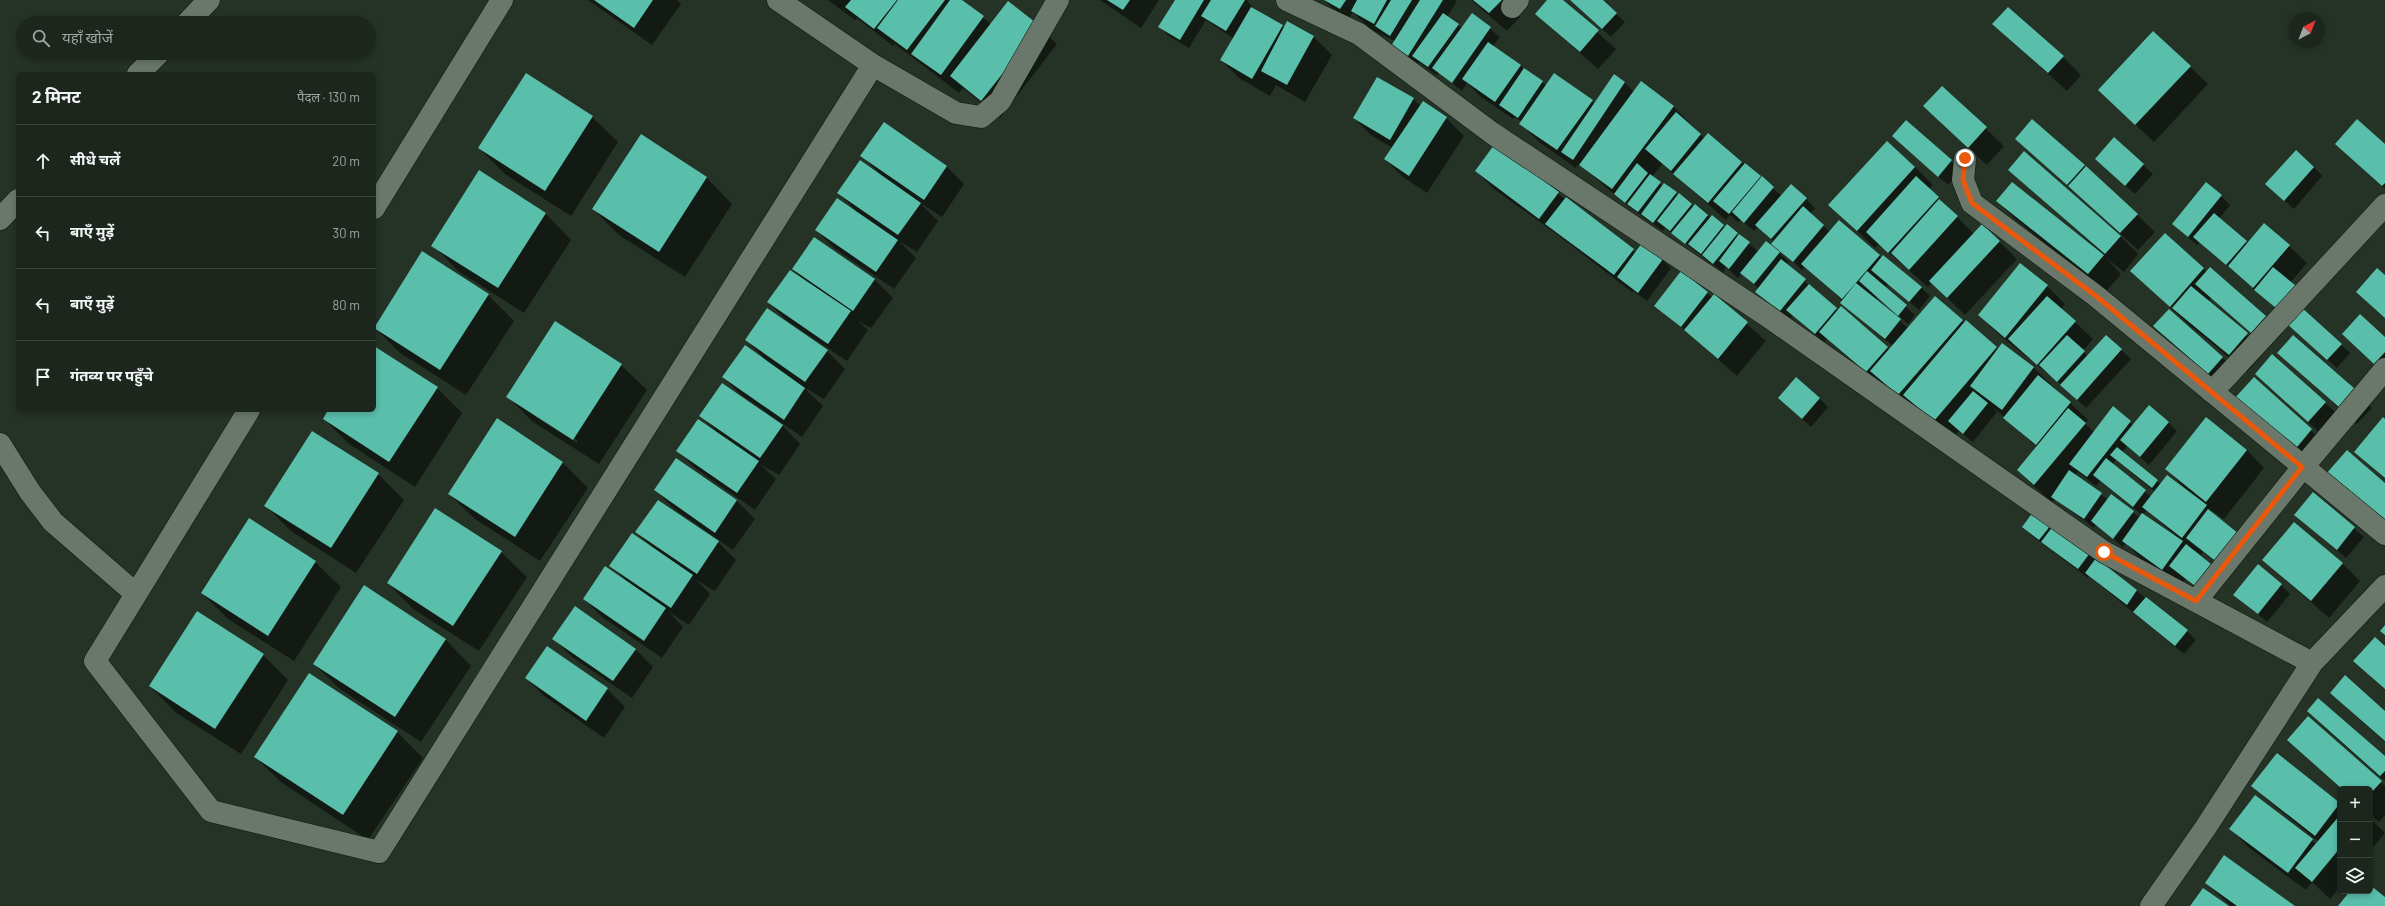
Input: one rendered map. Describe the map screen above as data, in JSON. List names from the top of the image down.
{
  "north": "top right",
  "page": {
    "search": "यहाँ खोजें",
    "heading": ["2 मिनट", "पैदल · 130 m"],
    "list": [
      ["सीधे चलें", "20 m"],
      ["बाएँ मुड़ें", "30 m"],
      ["बाएँ मुड़ें", "80 m"],
      "गंतव्य पर पहुँचे"
    ],
    "map_buttons": ["+", "−"]
  }
}
